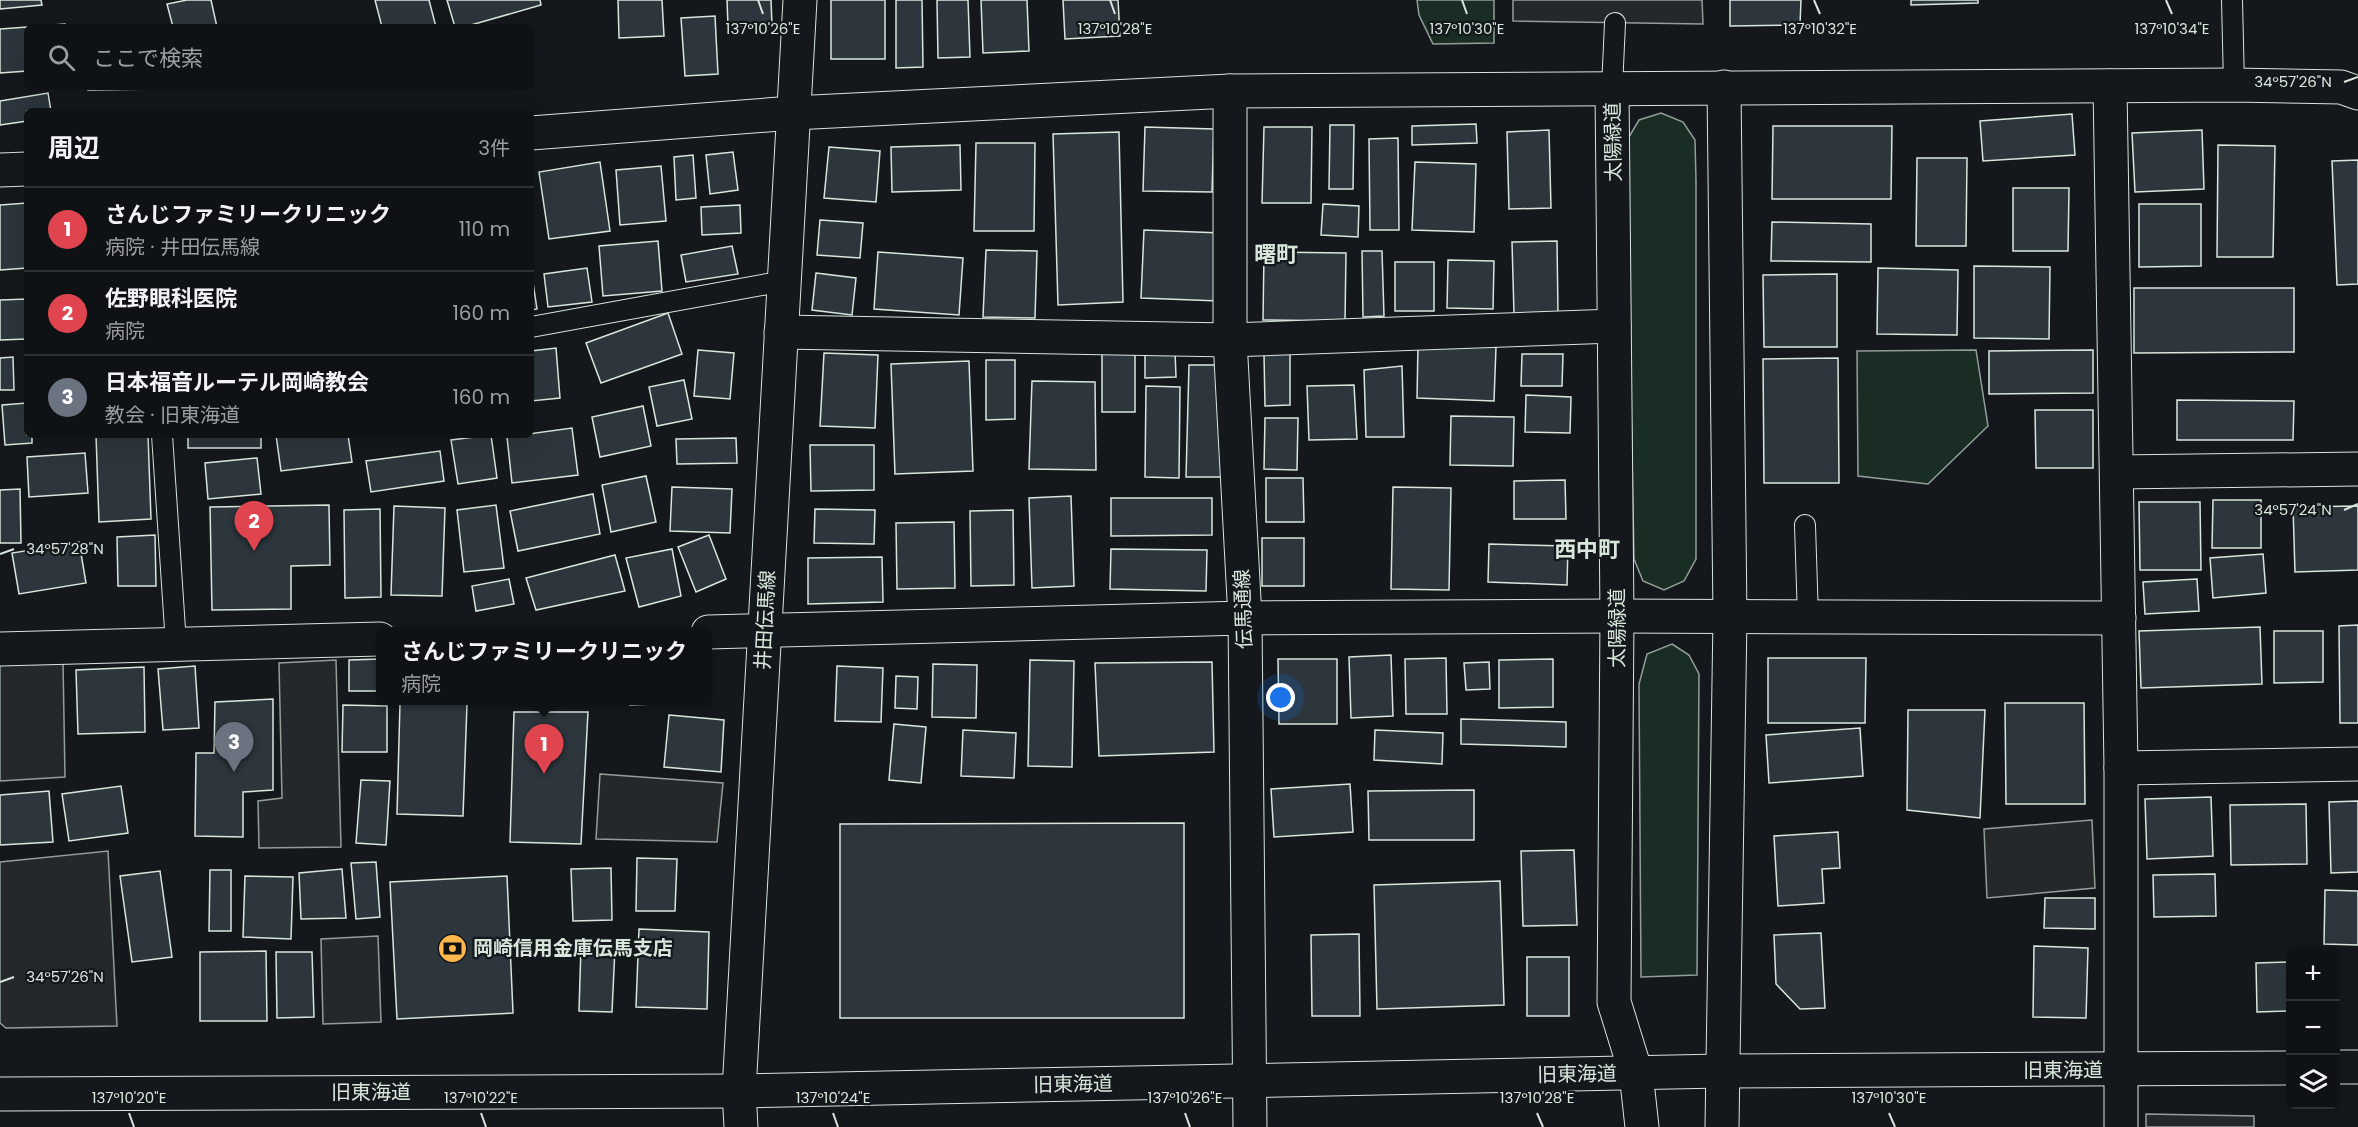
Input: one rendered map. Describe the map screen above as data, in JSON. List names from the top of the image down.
{
  "streets": {
    "street": [
      "太陽緑道",
      "伝馬通線",
      "井田伝馬線",
      "旧東海道"
    ]
  },
  "crossings": [
    ["太陽緑道", "旧東海道"],
    ["伝馬通線", "旧東海道"],
    ["井田伝馬線", "旧東海道"]
  ],
  "districts": ["曙町", "西中町"],
  "places": {
    "bank": ["岡崎信用金庫伝馬支店"]
  },
  "page": {
    "search": "ここで検索",
    "heading": ["周辺", "3件"],
    "list": [
      {
        "mark": "1",
        "name": "さんじファミリークリニック",
        "note": "病院 · 井田伝馬線",
        "value": "110 m"
      },
      {
        "mark": "2",
        "name": "佐野眼科医院",
        "note": "病院",
        "value": "160 m"
      },
      {
        "mark": "3",
        "name": "日本福音ルーテル岡崎教会",
        "note": "教会 · 旧東海道",
        "value": "160 m"
      }
    ],
    "pins": ["2", "3", "1"],
    "popup": ["さんじファミリークリニック", "病院"],
    "map_buttons": ["+", "−"]
  },
  "coordinates": [
    "137°10'26\"E",
    "137°10'32\"E",
    "137°10'28\"E",
    "137°10'30\"E",
    "137°10'34\"E",
    "34°57'26\"N",
    "34°57'24\"N",
    "34°57'28\"N",
    "137°10'20\"E",
    "137°10'22\"E",
    "137°10'24\"E"
  ]
}
